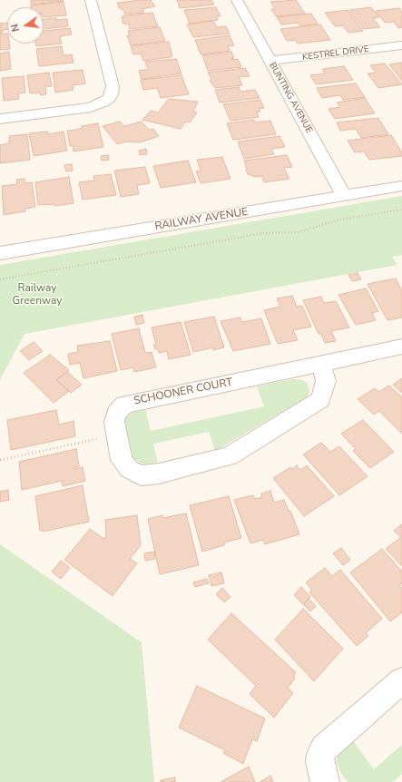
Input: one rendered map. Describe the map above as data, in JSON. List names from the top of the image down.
{
  "streets": {
    "street": [
      "KESTREL DRIVE",
      "BUNTING AVENUE",
      "RAILWAY AVENUE",
      "SCHOONER COURT"
    ]
  },
  "crossings": [
    ["KESTREL DRIVE", "BUNTING AVENUE"],
    ["BUNTING AVENUE", "RAILWAY AVENUE"]
  ],
  "parks": ["Railway Greenway"],
  "north": "left"
}
